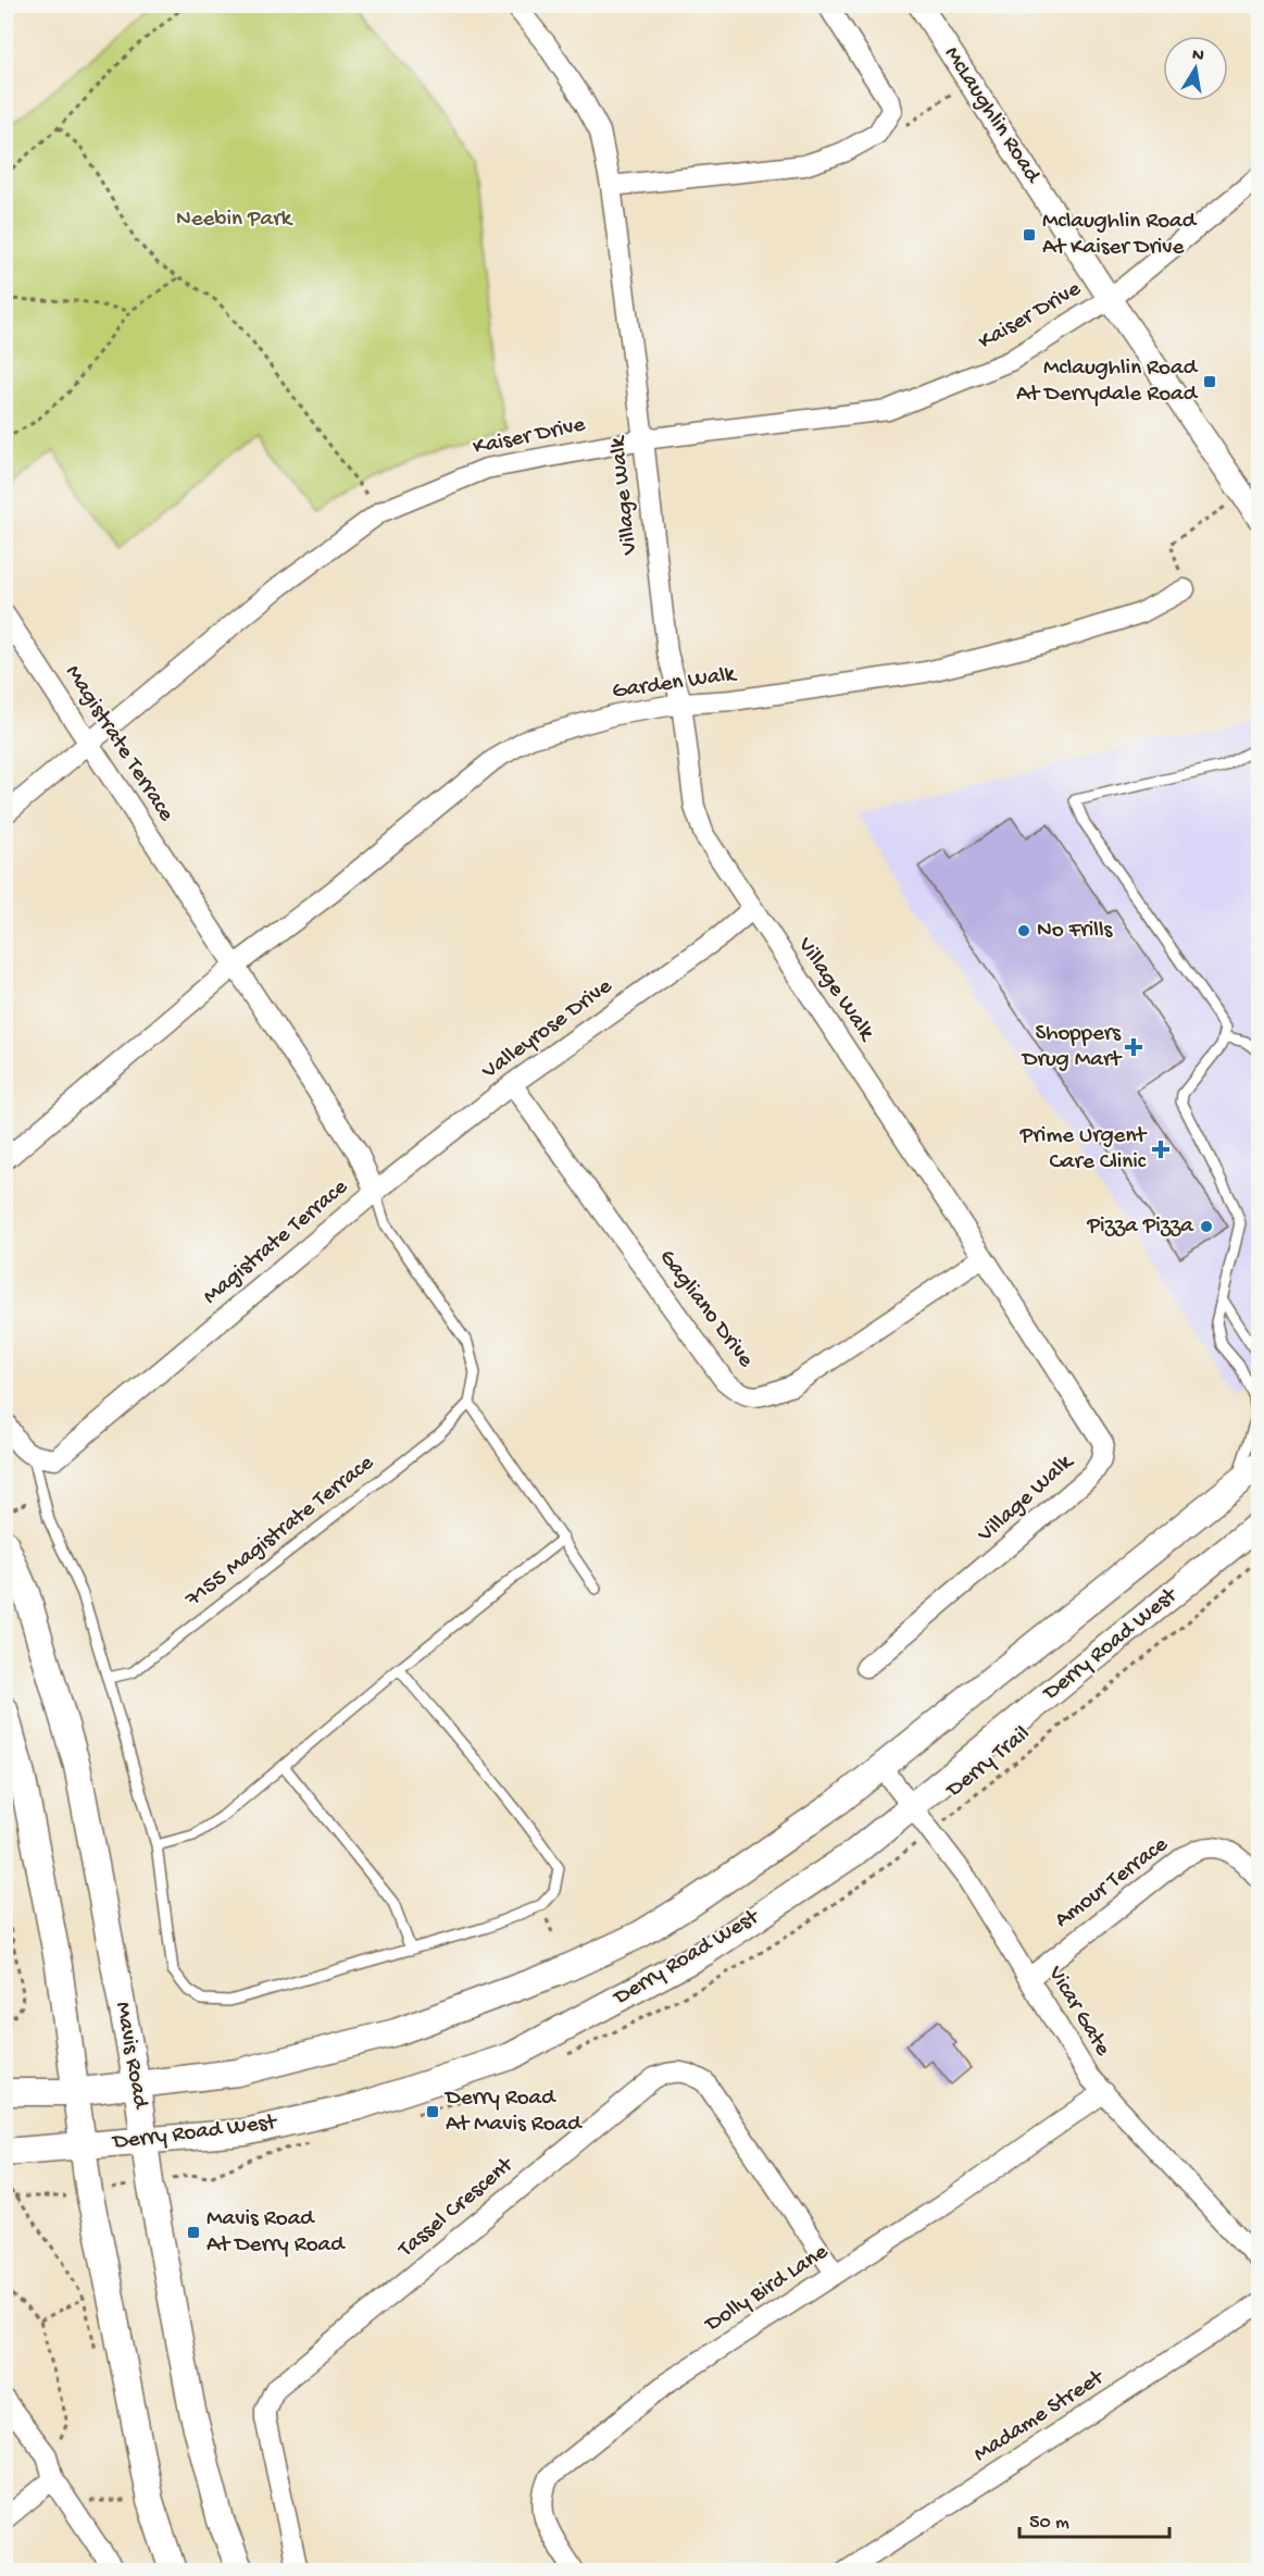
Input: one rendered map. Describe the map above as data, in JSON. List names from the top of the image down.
{
  "streets": {
    "main road": ["Derry Road West", "Mavis Road"],
    "street": [
      "McLaughlin Road",
      "Kaiser Drive",
      "Village Walk",
      "Garden Walk",
      "Magistrate Terrace",
      "Valleyrose Drive",
      "Gagliano Drive",
      "Amour Terrace",
      "Vicar Gate",
      "Tassel Crescent",
      "Dolly Bird Lane",
      "Madame Street"
    ],
    "lane": ["7155 Magistrate Terrace"],
    "path": ["Derry Trail"]
  },
  "crossings": [
    ["McLaughlin Road", "Kaiser Drive"],
    ["Kaiser Drive", "Village Walk"],
    ["Kaiser Drive", "Magistrate Terrace"],
    ["Village Walk", "Garden Walk"],
    ["Village Walk", "Valleyrose Drive"],
    ["Village Walk", "Gagliano Drive"],
    ["Garden Walk", "Magistrate Terrace"],
    ["Magistrate Terrace", "Valleyrose Drive"],
    ["Valleyrose Drive", "Gagliano Drive"],
    ["Derry Road West", "Vicar Gate"],
    ["Derry Road West", "Mavis Road"],
    ["Amour Terrace", "Vicar Gate"],
    ["Vicar Gate", "Dolly Bird Lane"],
    ["Tassel Crescent", "Dolly Bird Lane"]
  ],
  "parks": ["Neebin Park"],
  "places": {
    "transit": [
      "Mclaughlin Road At Kaiser Drive",
      "Mclaughlin Road At Derrydale Road",
      "Derry Road At Mavis Road",
      "Mavis Road At Derry Road"
    ],
    "other": ["No Frills", "Pizza Pizza"],
    "health": ["Shoppers Drug Mart", "Prime Urgent Care Clinic"]
  },
  "scale_bar": "50 m",
  "north": "top"
}
